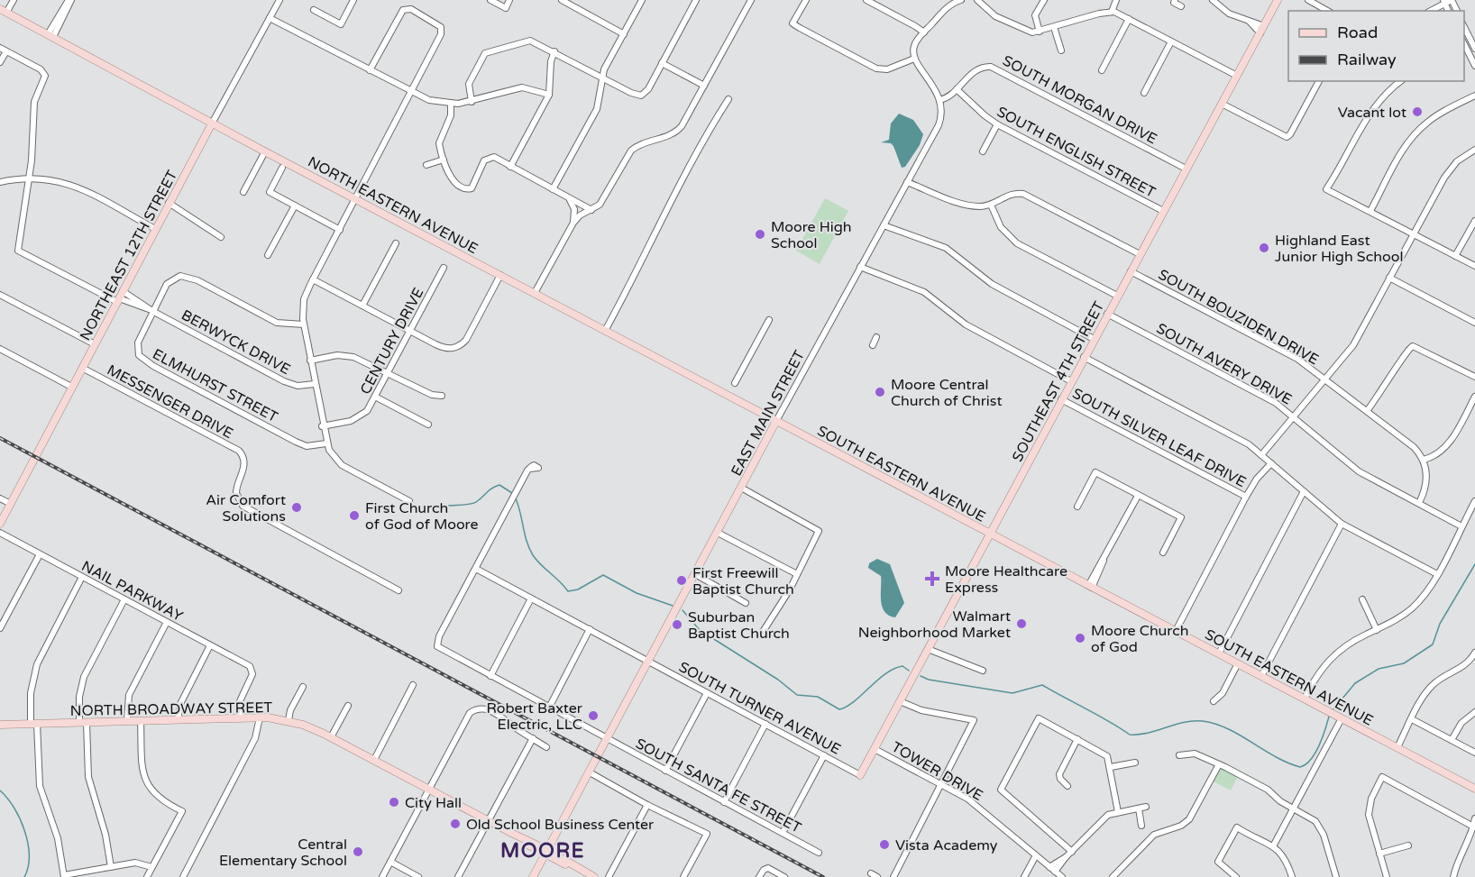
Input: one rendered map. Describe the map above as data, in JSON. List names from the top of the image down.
{
  "streets": {
    "main road": [
      "NORTH EASTERN AVENUE",
      "NORTHEAST 12TH STREET",
      "SOUTHEAST 4TH STREET",
      "EAST MAIN STREET",
      "SOUTH EASTERN AVENUE",
      "NORTH BROADWAY STREET"
    ],
    "street": [
      "SOUTH MORGAN DRIVE",
      "SOUTH ENGLISH STREET",
      "SOUTH BOUZIDEN DRIVE",
      "CENTURY DRIVE",
      "BERWYCK DRIVE",
      "SOUTH AVERY DRIVE",
      "ELMHURST STREET",
      "MESSENGER DRIVE",
      "SOUTH SILVER LEAF DRIVE",
      "NAIL PARKWAY",
      "SOUTH TURNER AVENUE",
      "TOWER DRIVE",
      "SOUTH SANTA FE STREET"
    ]
  },
  "crossings": [
    ["SOUTH MORGAN DRIVE", "SOUTH ENGLISH STREET"],
    ["SOUTH MORGAN DRIVE", "SOUTHEAST 4TH STREET"],
    ["SOUTH MORGAN DRIVE", "EAST MAIN STREET"],
    ["SOUTH ENGLISH STREET", "SOUTHEAST 4TH STREET"],
    ["NORTH EASTERN AVENUE", "NORTHEAST 12TH STREET"],
    ["NORTH EASTERN AVENUE", "EAST MAIN STREET"],
    ["NORTH EASTERN AVENUE", "SOUTH EASTERN AVENUE"],
    ["NORTHEAST 12TH STREET", "BERWYCK DRIVE"],
    ["NORTHEAST 12TH STREET", "MESSENGER DRIVE"],
    ["SOUTH BOUZIDEN DRIVE", "SOUTHEAST 4TH STREET"],
    ["BERWYCK DRIVE", "ELMHURST STREET"],
    ["SOUTH AVERY DRIVE", "SOUTHEAST 4TH STREET"],
    ["SOUTHEAST 4TH STREET", "SOUTH SILVER LEAF DRIVE"],
    ["SOUTHEAST 4TH STREET", "SOUTH EASTERN AVENUE"],
    ["SOUTHEAST 4TH STREET", "SOUTH TURNER AVENUE"],
    ["SOUTHEAST 4TH STREET", "TOWER DRIVE"],
    ["EAST MAIN STREET", "SOUTH SILVER LEAF DRIVE"],
    ["EAST MAIN STREET", "SOUTH EASTERN AVENUE"],
    ["EAST MAIN STREET", "SOUTH TURNER AVENUE"],
    ["EAST MAIN STREET", "NORTH BROADWAY STREET"],
    ["EAST MAIN STREET", "SOUTH SANTA FE STREET"],
    ["NAIL PARKWAY", "NORTH BROADWAY STREET"],
    ["SOUTH TURNER AVENUE", "SOUTH SANTA FE STREET"]
  ],
  "districts": ["MOORE"],
  "places": {
    "other": [
      "Vacant lot",
      "Moore High School",
      "Highland East Junior High School",
      "Moore Central Church of Christ",
      "Air Comfort Solutions",
      "First Church of God of Moore",
      "First Freewill Baptist Church",
      "Walmart Neighborhood Market",
      "Suburban Baptist Church",
      "Moore Church of God",
      "Robert Baxter Electric, LLC",
      "City Hall",
      "Old School Business Center",
      "Vista Academy",
      "Central Elementary School"
    ],
    "health": ["Moore Healthcare Express"]
  },
  "legend": ["Road", "Railway"]
}
